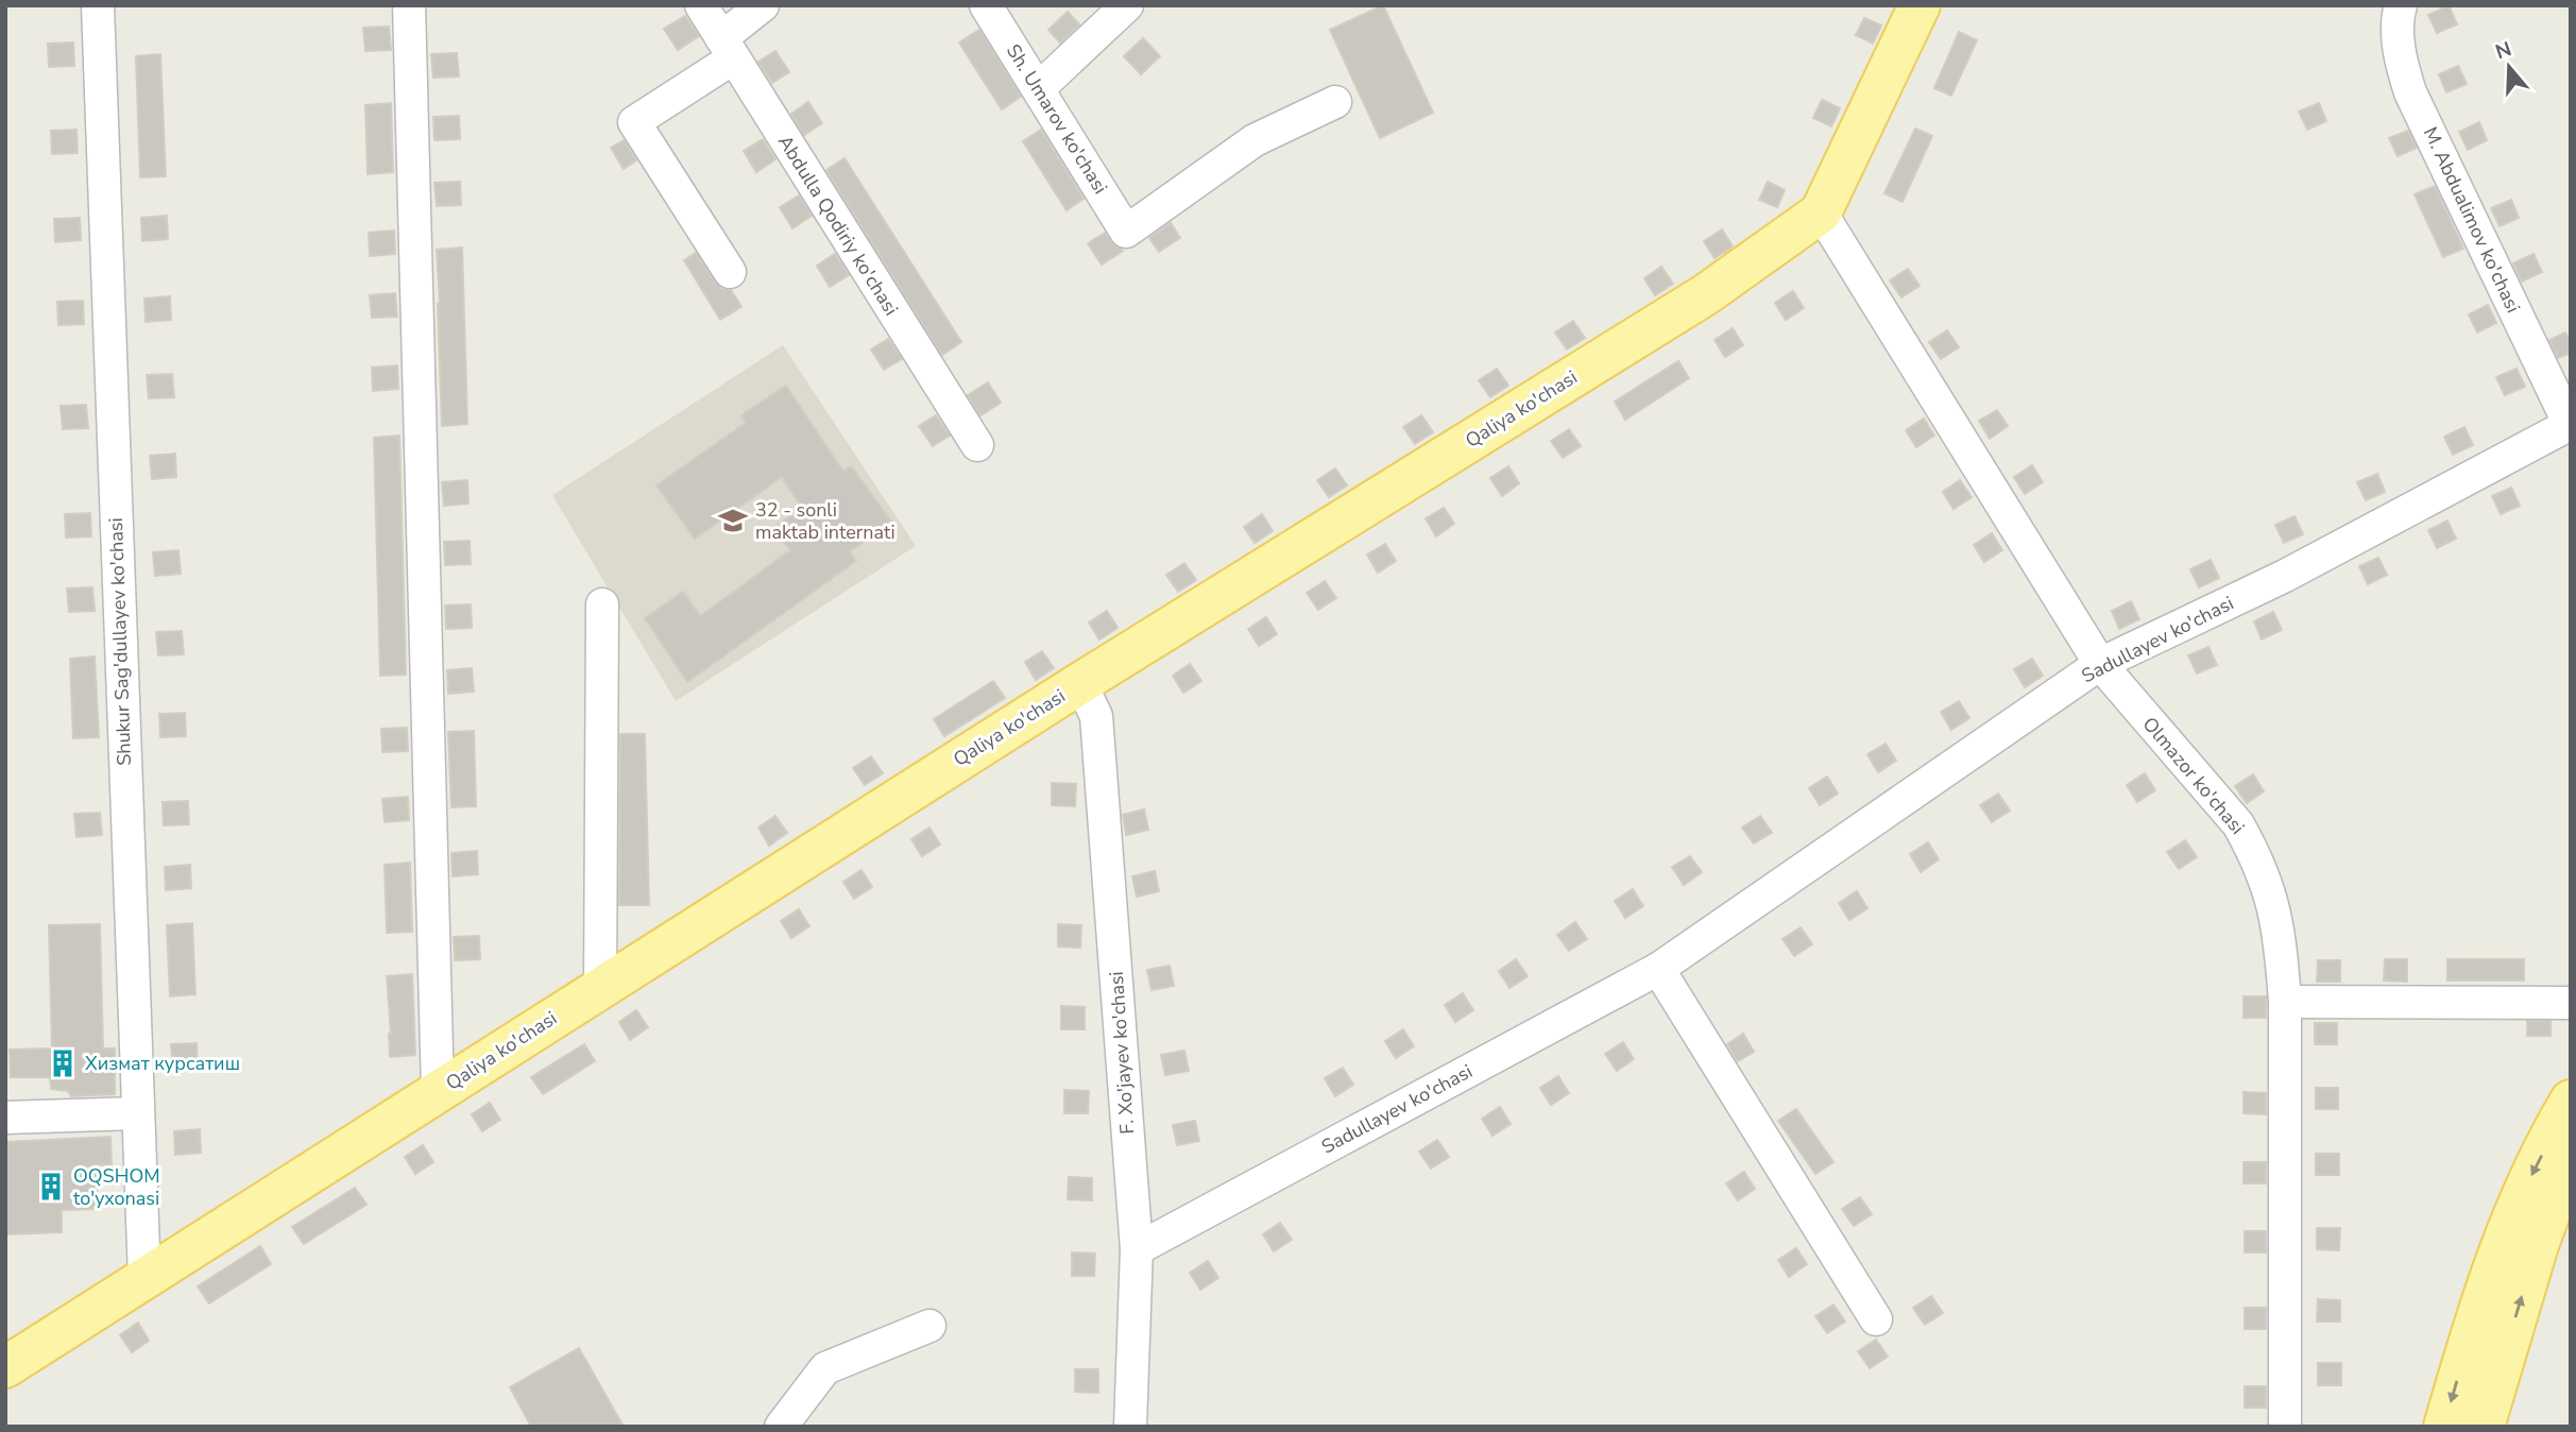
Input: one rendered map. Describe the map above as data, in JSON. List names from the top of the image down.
{
  "streets": {
    "main road": ["Qaliya ko'chasi"],
    "street": [
      "Sh. Umarov ko'chasi",
      "M. Abdualimov ko'chasi",
      "Abdulla Qodiriy ko'chasi",
      "Sadullayev ko'chasi",
      "Shukur Sag'dullayev ko'chasi",
      "Olmazor ko'chasi",
      "F. Xo'jayev ko'chasi"
    ]
  },
  "crossings": [
    ["M. Abdualimov ko'chasi", "Sadullayev ko'chasi"],
    ["Qaliya ko'chasi", "Shukur Sag'dullayev ko'chasi"],
    ["Qaliya ko'chasi", "Olmazor ko'chasi"],
    ["Qaliya ko'chasi", "F. Xo'jayev ko'chasi"],
    ["Sadullayev ko'chasi", "Olmazor ko'chasi"],
    ["Sadullayev ko'chasi", "F. Xo'jayev ko'chasi"]
  ],
  "places": {
    "school or university": ["32 - sonli maktab internati"],
    "building": ["Хизмат курсатиш", "OQSHOM to'yxonasi"]
  },
  "north": "top"
}
